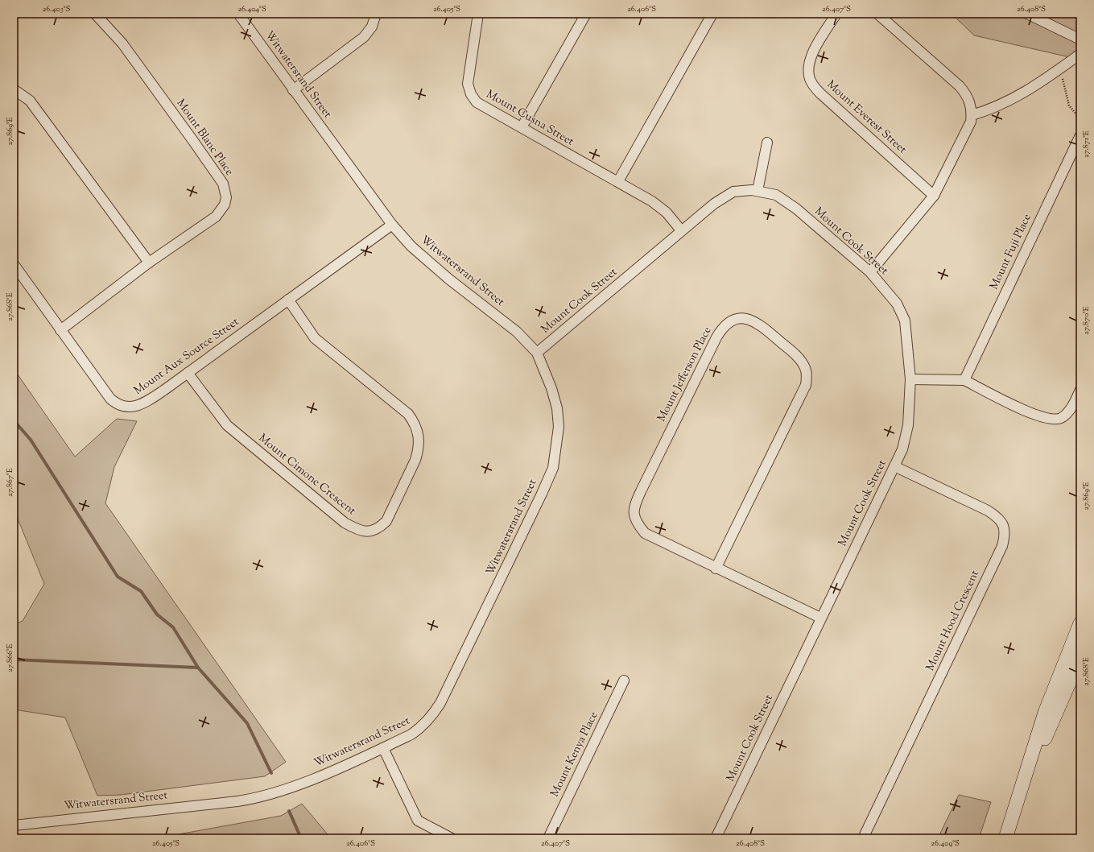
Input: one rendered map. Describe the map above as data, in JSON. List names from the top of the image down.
{
  "streets": {
    "street": [
      "Witwatersrand Street",
      "Mount Everest Street",
      "Mount Cusna Street",
      "Mount Blanc Place",
      "Mount Cook Street",
      "Mount Fuji Place",
      "Mount Aux Source Street",
      "Mount Jefferson Place",
      "Mount Cimone Crescent",
      "Mount Hood Crescent",
      "Mount Kenya Place"
    ]
  },
  "crossings": [
    ["Witwatersrand Street", "Mount Cook Street"],
    ["Witwatersrand Street", "Mount Aux Source Street"],
    ["Mount Cusna Street", "Mount Cook Street"],
    ["Mount Blanc Place", "Mount Aux Source Street"],
    ["Mount Cook Street", "Mount Jefferson Place"],
    ["Mount Cook Street", "Mount Hood Crescent"],
    ["Mount Aux Source Street", "Mount Cimone Crescent"]
  ],
  "coordinates": [
    "26.403°S",
    "26.404°S",
    "26.405°S",
    "26.406°S",
    "26.407°S",
    "26.408°S",
    "27.869°E",
    "27.871°E",
    "27.868°E",
    "27.870°E",
    "27.867°E",
    "27.866°E",
    "26.409°S"
  ]
}
